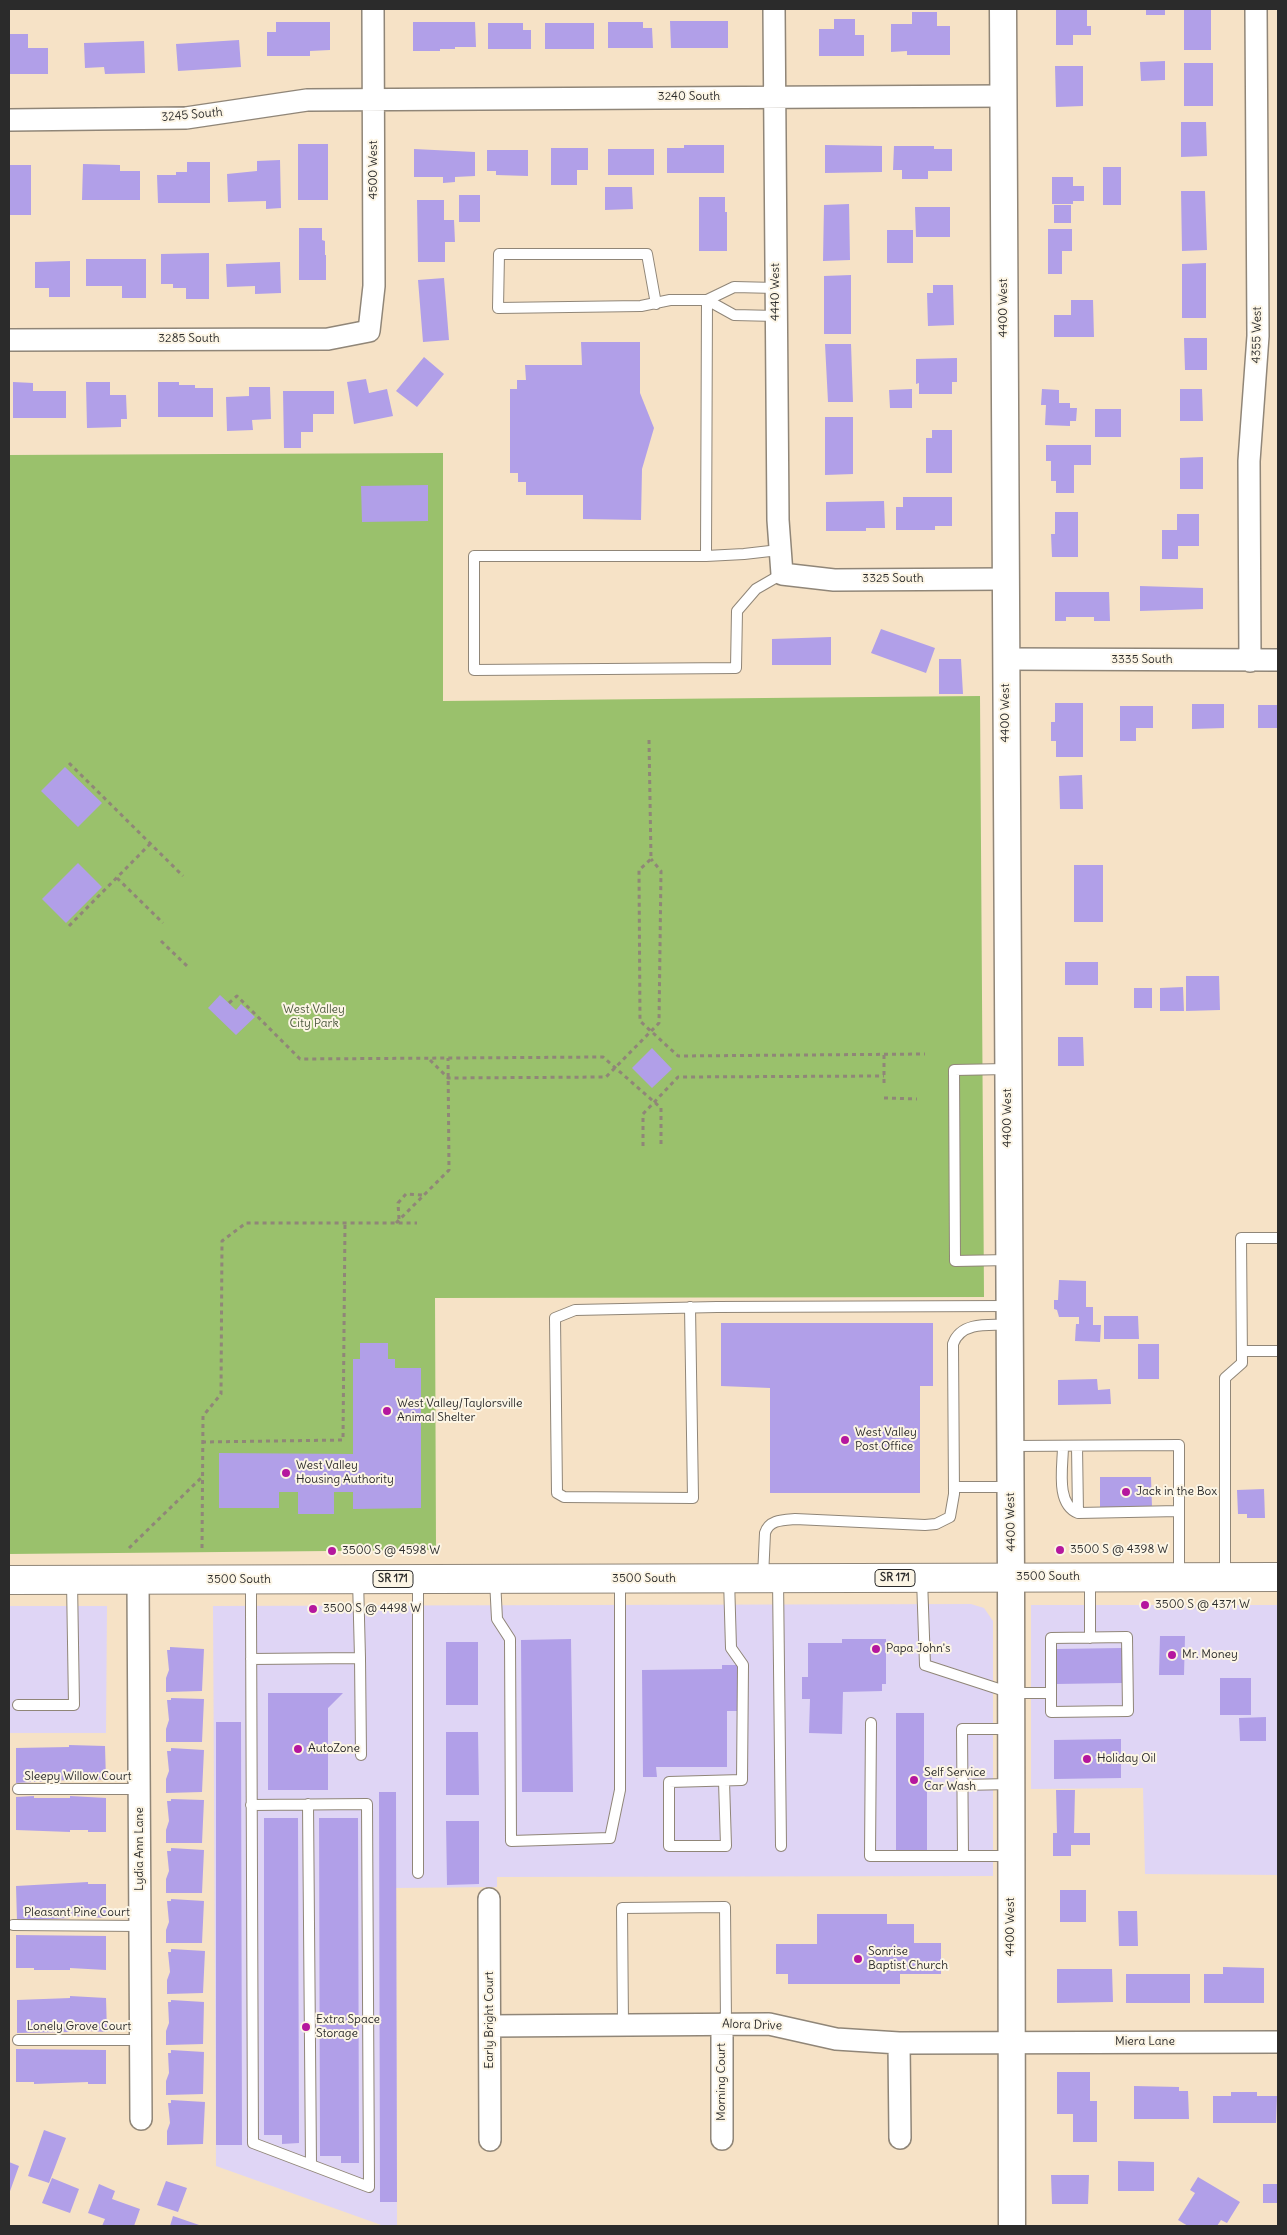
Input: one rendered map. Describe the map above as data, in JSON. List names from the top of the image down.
{
  "streets": {
    "main road": ["3500 South", "SR 171"],
    "street": [
      "3240 South",
      "3245 South",
      "4500 West",
      "4440 West",
      "4400 West",
      "4355 West",
      "3285 South",
      "3325 South",
      "3335 South",
      "Lydia Ann Lane",
      "Early Bright Court",
      "Alora Drive",
      "Miera Lane",
      "Morning Court"
    ],
    "lane": ["Sleepy Willow Court", "Pleasant Pine Court", "Lonely Grove Court"]
  },
  "crossings": [
    ["3240 South", "3245 South"],
    ["3240 South", "4500 West"],
    ["3240 South", "4440 West"],
    ["3240 South", "4400 West"],
    ["3245 South", "4500 West"],
    ["4500 West", "3285 South"],
    ["4440 West", "3325 South"],
    ["4400 West", "3325 South"],
    ["4400 West", "3335 South"],
    ["4400 West", "3500 South"],
    ["4400 West", "Alora Drive"],
    ["4400 West", "Miera Lane"],
    ["4355 West", "3335 South"],
    ["3500 South", "Lydia Ann Lane"],
    ["Sleepy Willow Court", "Lydia Ann Lane"],
    ["Lydia Ann Lane", "Pleasant Pine Court"],
    ["Lydia Ann Lane", "Lonely Grove Court"],
    ["Early Bright Court", "Alora Drive"],
    ["Alora Drive", "Miera Lane"],
    ["Alora Drive", "Morning Court"]
  ],
  "parks": ["West Valley City Park"],
  "places": [
    "West Valley/Taylorsville Animal Shelter",
    "West Valley Post Office",
    "West Valley Housing Authority",
    "Jack in the Box",
    "3500 S @ 4398 W",
    "3500 S @ 4598 W",
    "3500 S @ 4371 W",
    "3500 S @ 4498 W",
    "Papa John's",
    "Mr. Money",
    "AutoZone",
    "Holiday Oil",
    "Self Service Car Wash",
    "Sonrise Baptist Church",
    "Extra Space Storage"
  ]
}
